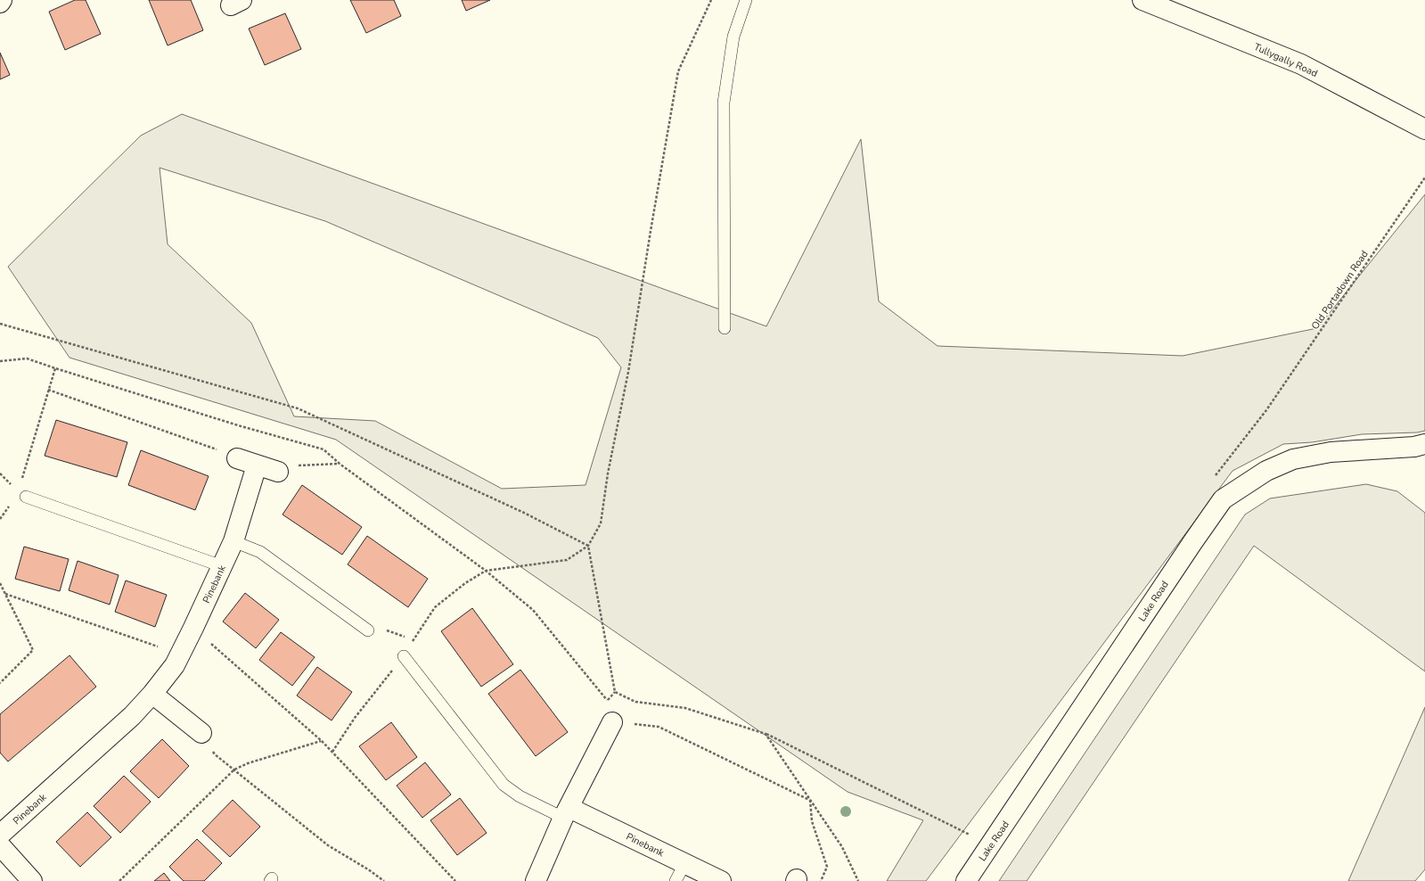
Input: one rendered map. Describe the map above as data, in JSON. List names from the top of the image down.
{
  "streets": {
    "main road": ["Tullygally Road", "Pinebank", "Lake Road"],
    "path": ["Old Portadown Road"]
  },
  "crossings": [
    ["Old Portadown Road", "Lake Road"]
  ]
}
